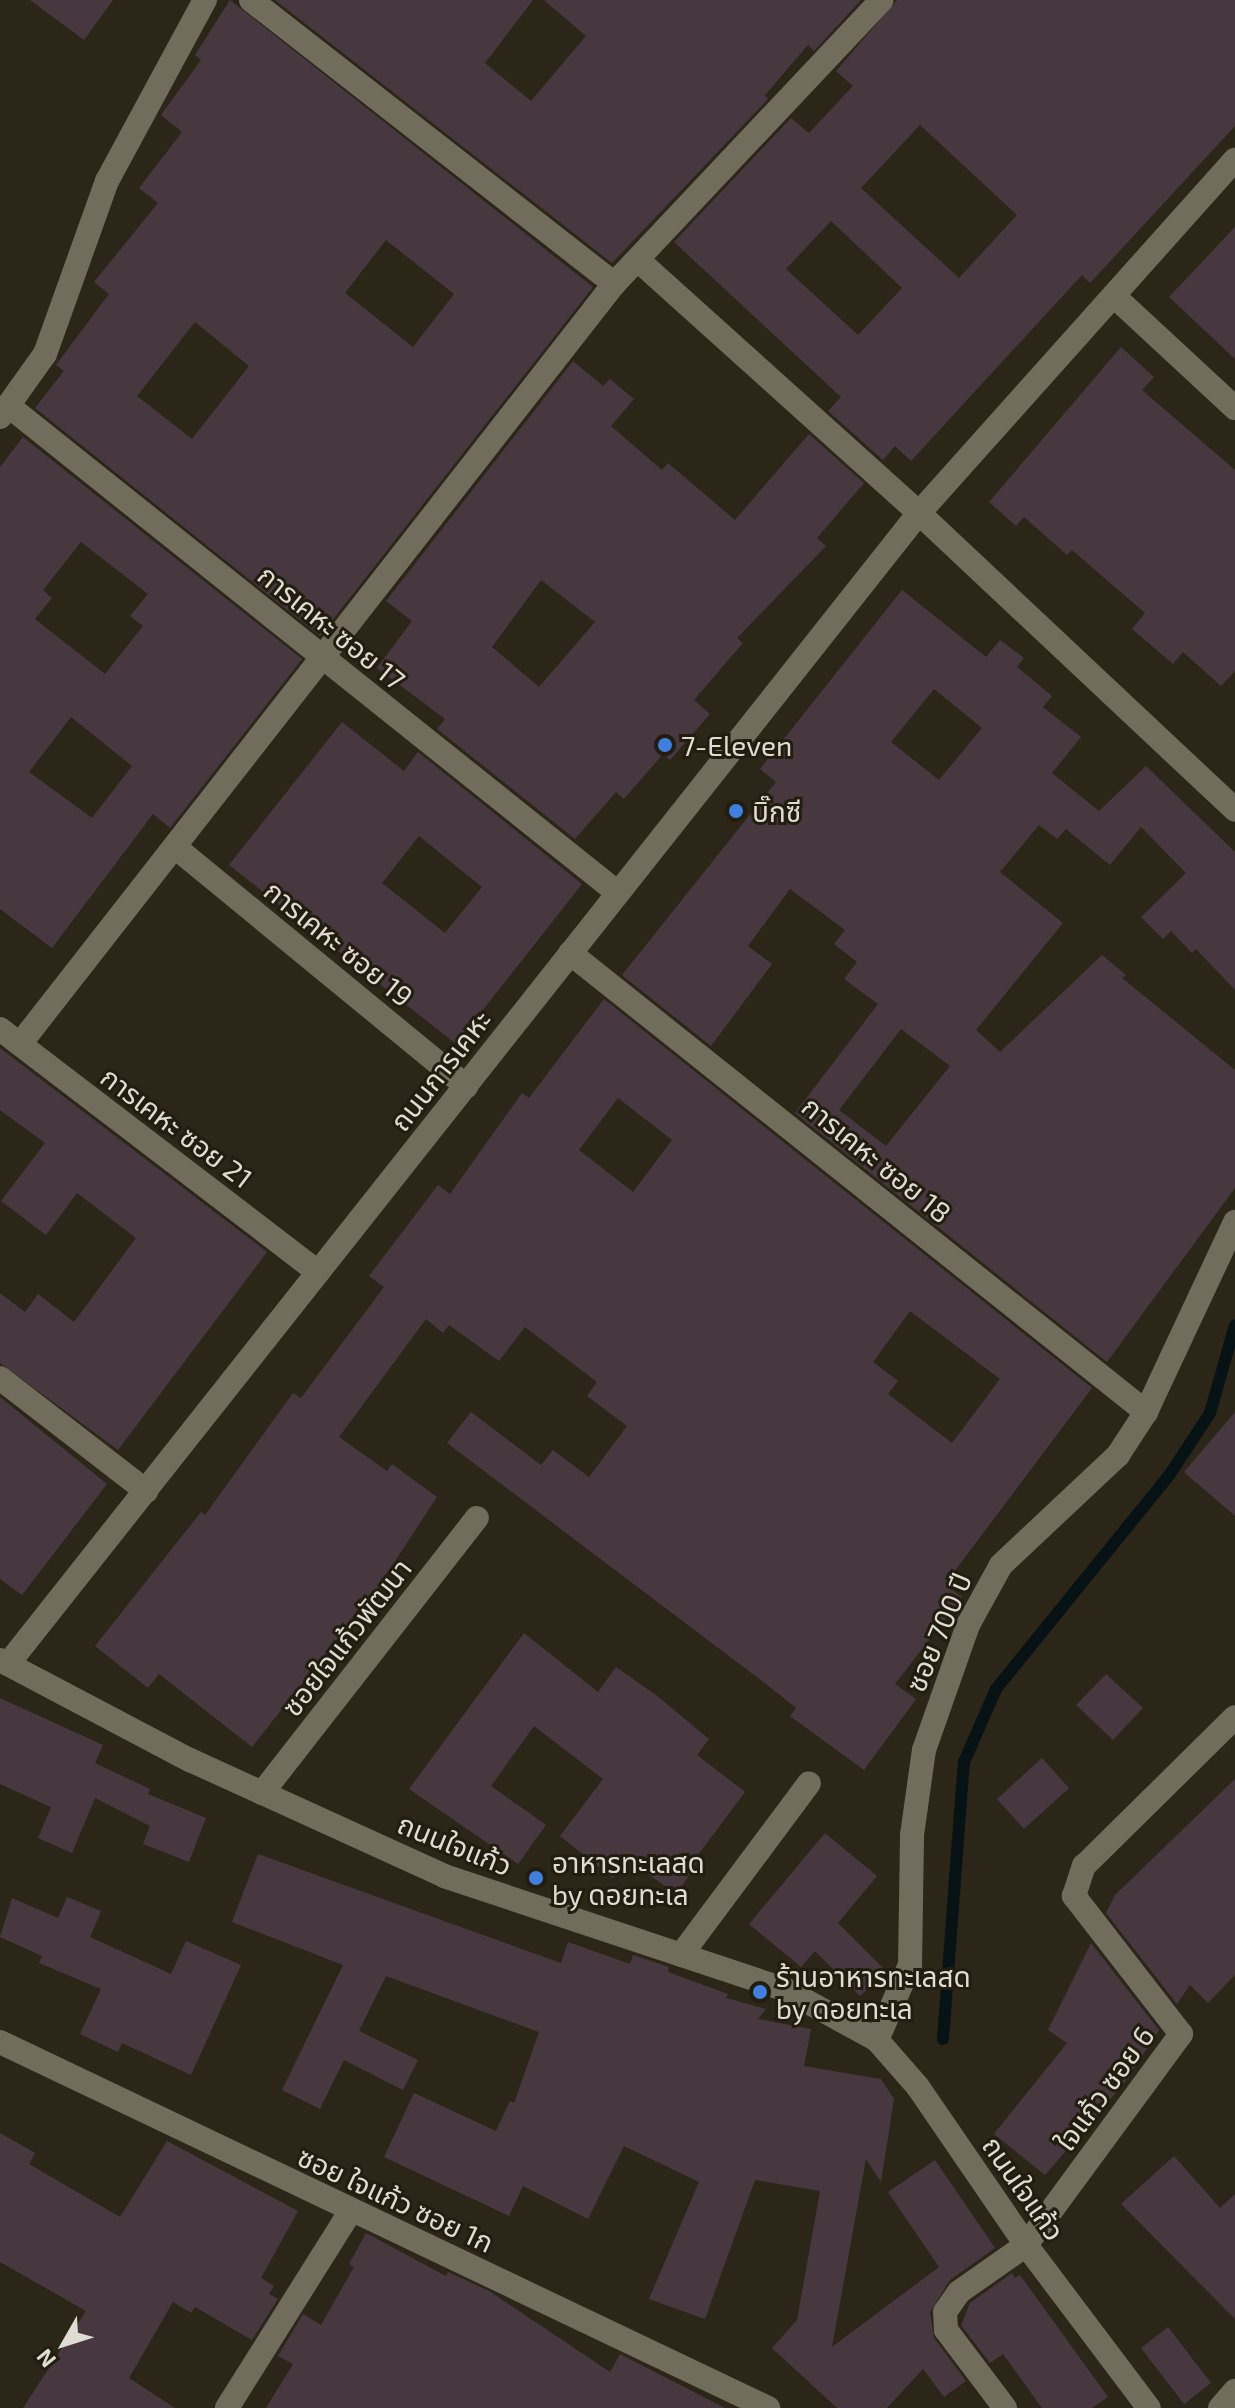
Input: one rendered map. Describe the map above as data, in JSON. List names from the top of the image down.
{
  "streets": {
    "street": [
      "การเคหะ ซอย 17",
      "การเคหะ ซอย 19",
      "ถนนการเคหะ",
      "การเคหะ ซอย 21",
      "การเคหะ ซอย 18",
      "ซอย 700 ปี",
      "ซอยใจแก้วพัฒนา",
      "ถนนใจแก้ว",
      "ใจแก้ว ซอย 6",
      "ซอย ใจแก้ว ซอย 1ก"
    ]
  },
  "crossings": [
    ["การเคหะ ซอย 17", "ถนนการเคหะ"],
    ["การเคหะ ซอย 19", "ถนนการเคหะ"],
    ["ถนนการเคหะ", "การเคหะ ซอย 21"],
    ["ถนนการเคหะ", "การเคหะ ซอย 18"],
    ["ถนนการเคหะ", "ถนนใจแก้ว"],
    ["การเคหะ ซอย 18", "ซอย 700 ปี"],
    ["ซอย 700 ปี", "ถนนใจแก้ว"],
    ["ซอยใจแก้วพัฒนา", "ถนนใจแก้ว"],
    ["ถนนใจแก้ว", "ใจแก้ว ซอย 6"]
  ],
  "places": [
    "7-Eleven",
    "บิ๊กซี",
    "อาหารทะเลสด by ดอยทะเล",
    "ร้านอาหารทะเลสด by ดอยทะเล"
  ],
  "north": "bottom left"
}
